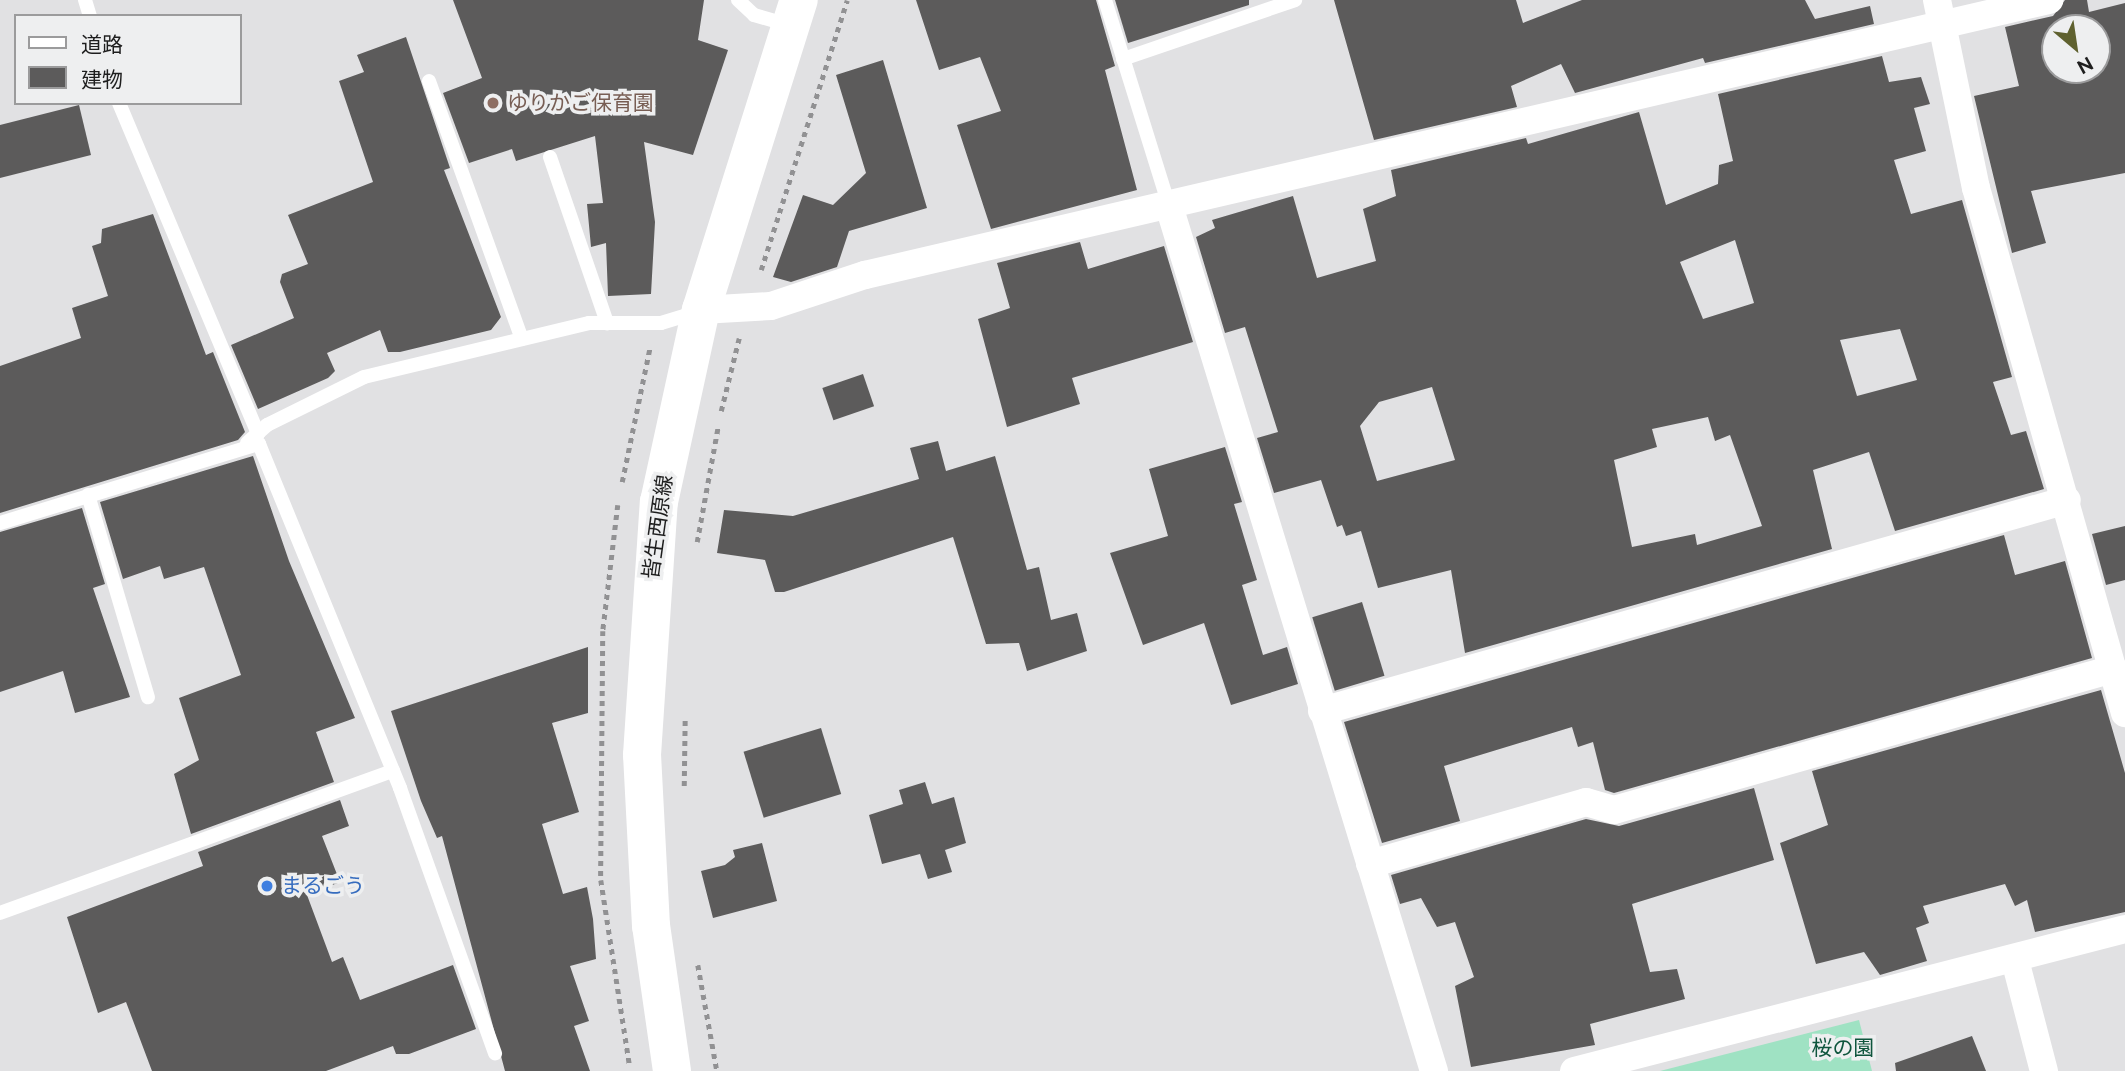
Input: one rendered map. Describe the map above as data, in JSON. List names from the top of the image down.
{
  "streets": {
    "main road": ["皆生西原線"]
  },
  "parks": ["桜の園"],
  "places": ["ゆりかご保育園", "まるごう"],
  "legend": ["道路", "建物"],
  "north": "bottom right"
}
